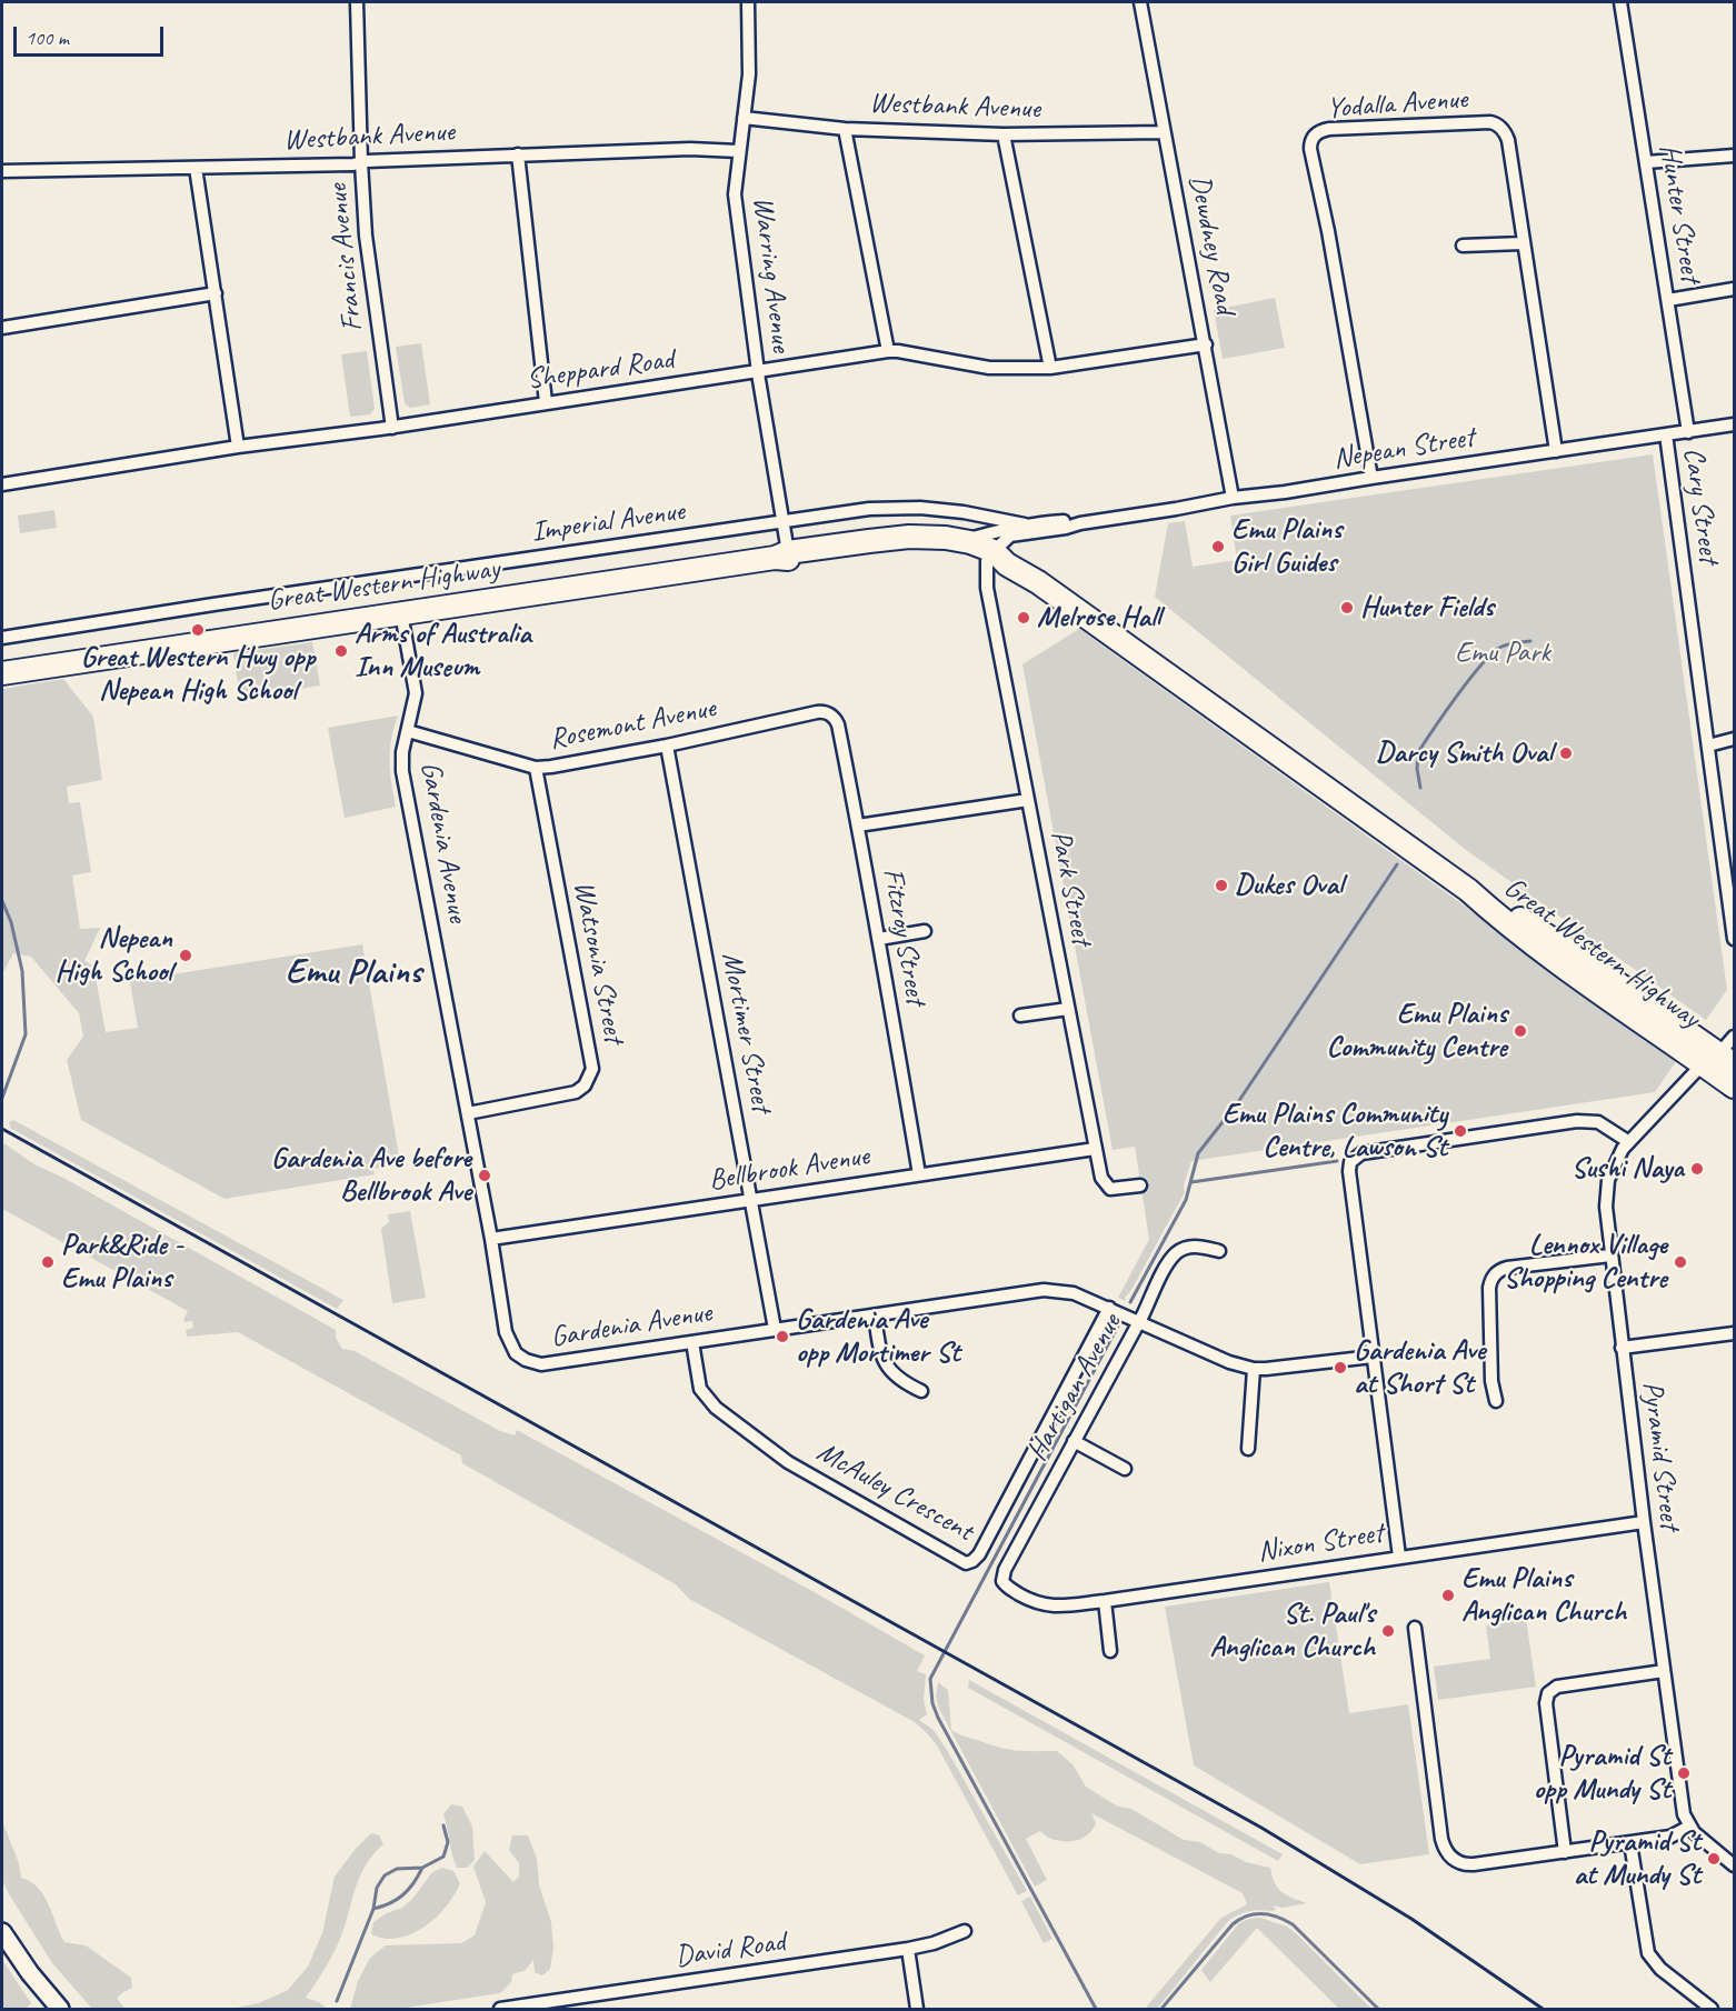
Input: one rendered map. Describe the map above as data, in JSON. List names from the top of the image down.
{
  "streets": {
    "highway": ["Great Western Highway"],
    "street": [
      "Yodalla Avenue",
      "Westbank Avenue",
      "Hunter Street",
      "Dewdney Road",
      "Francis Avenue",
      "Warring Avenue",
      "Sheppard Road",
      "Nepean Street",
      "Cary Street",
      "Imperial Avenue",
      "Rosemont Avenue",
      "Gardenia Avenue",
      "Park Street",
      "Fitzroy Street",
      "Watsonia Street",
      "Mortimer Street",
      "Bellbrook Avenue",
      "Hartigan Avenue",
      "Pyramid Street",
      "McAuley Crescent",
      "Nixon Street",
      "David Road"
    ]
  },
  "crossings": [
    ["Yodalla Avenue", "Nepean Street"],
    ["Westbank Avenue", "Dewdney Road"],
    ["Westbank Avenue", "Francis Avenue"],
    ["Westbank Avenue", "Warring Avenue"],
    ["Hunter Street", "Nepean Street"],
    ["Dewdney Road", "Sheppard Road"],
    ["Dewdney Road", "Nepean Street"],
    ["Francis Avenue", "Sheppard Road"],
    ["Warring Avenue", "Sheppard Road"],
    ["Warring Avenue", "Imperial Avenue"],
    ["Warring Avenue", "Great Western Highway"],
    ["Nepean Street", "Cary Street"],
    ["Nepean Street", "Imperial Avenue"],
    ["Nepean Street", "Great Western Highway"],
    ["Nepean Street", "Park Street"],
    ["Great Western Highway", "Gardenia Avenue"],
    ["Great Western Highway", "Park Street"],
    ["Great Western Highway", "Pyramid Street"],
    ["Rosemont Avenue", "Gardenia Avenue"],
    ["Rosemont Avenue", "Fitzroy Street"],
    ["Rosemont Avenue", "Watsonia Street"],
    ["Rosemont Avenue", "Mortimer Street"],
    ["Gardenia Avenue", "Watsonia Street"],
    ["Gardenia Avenue", "Mortimer Street"],
    ["Gardenia Avenue", "Bellbrook Avenue"],
    ["Gardenia Avenue", "Hartigan Avenue"],
    ["Gardenia Avenue", "McAuley Crescent"],
    ["Park Street", "Bellbrook Avenue"],
    ["Fitzroy Street", "Bellbrook Avenue"],
    ["Mortimer Street", "Bellbrook Avenue"],
    ["Hartigan Avenue", "Nixon Street"],
    ["Pyramid Street", "Nixon Street"]
  ],
  "districts": ["Emu Plains"],
  "parks": ["Emu Park"],
  "places": [
    "Emu Plains Girl Guides",
    "Hunter Fields",
    "Melrose Hall",
    "Great Western Hwy opp Nepean High School",
    "Arms of Australia Inn Museum",
    "Darcy Smith Oval",
    "Dukes Oval",
    "Nepean High School",
    "Emu Plains Community Centre",
    "Emu Plains Community Centre, Lawson St",
    "Sushi Naya",
    "Gardenia Ave before Bellbrook Ave",
    "Park&Ride - Emu Plains",
    "Lennox Village Shopping Centre",
    "Gardenia Ave opp Mortimer St",
    "Gardenia Ave at Short St",
    "Emu Plains Anglican Church",
    "St. Paul's Anglican Church",
    "Pyramid St opp Mundy St",
    "Pyramid St at Mundy St"
  ],
  "scale_bar": "100 m"
}
